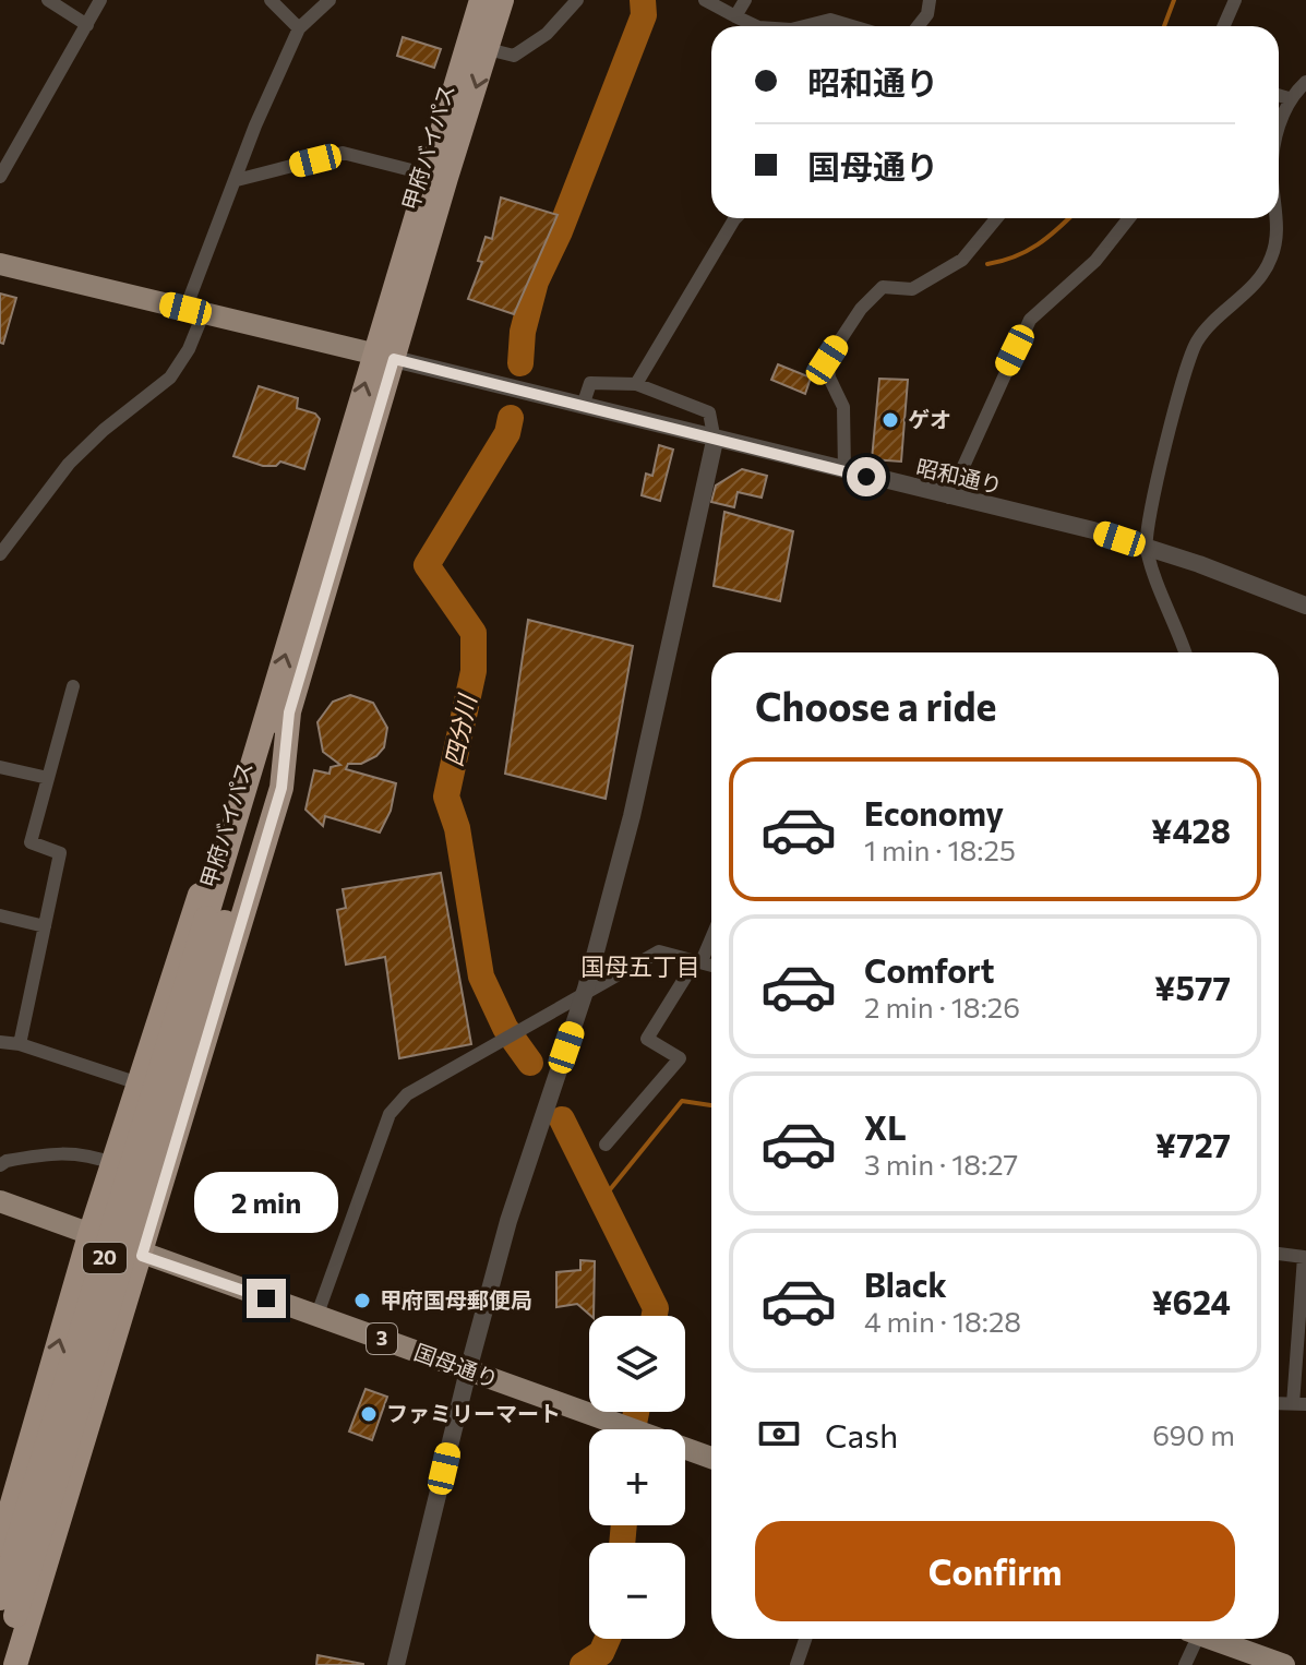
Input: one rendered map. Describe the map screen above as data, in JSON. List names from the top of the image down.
{
  "streets": {
    "highway": ["甲府バイパス", "20"],
    "main road": ["3", "国母通り"],
    "street": ["昭和通り"]
  },
  "crossings": [
    ["甲府バイパス", "昭和通り"],
    ["3", "国母通り"]
  ],
  "districts": ["国母五丁目"],
  "water": ["四分川"],
  "places": ["ゲオ", "甲府国母郵便局", "ファミリーマート"],
  "page": {
    "banner": ["昭和通り", "国母通り"],
    "heading": "Choose a ride",
    "list": [
      {
        "name": "Economy",
        "note": "1 min · 18:25",
        "value": "¥428"
      },
      {
        "name": "Comfort",
        "note": "2 min · 18:26",
        "value": "¥577"
      },
      {
        "name": "XL",
        "note": "3 min · 18:27",
        "value": "¥727"
      },
      {
        "name": "Black",
        "note": "4 min · 18:28",
        "value": "¥624"
      }
    ],
    "bubble": "2 min",
    "map_buttons": ["+", "−"],
    "pay": ["Cash", "690 m"],
    "buttons": "Confirm"
  }
}
